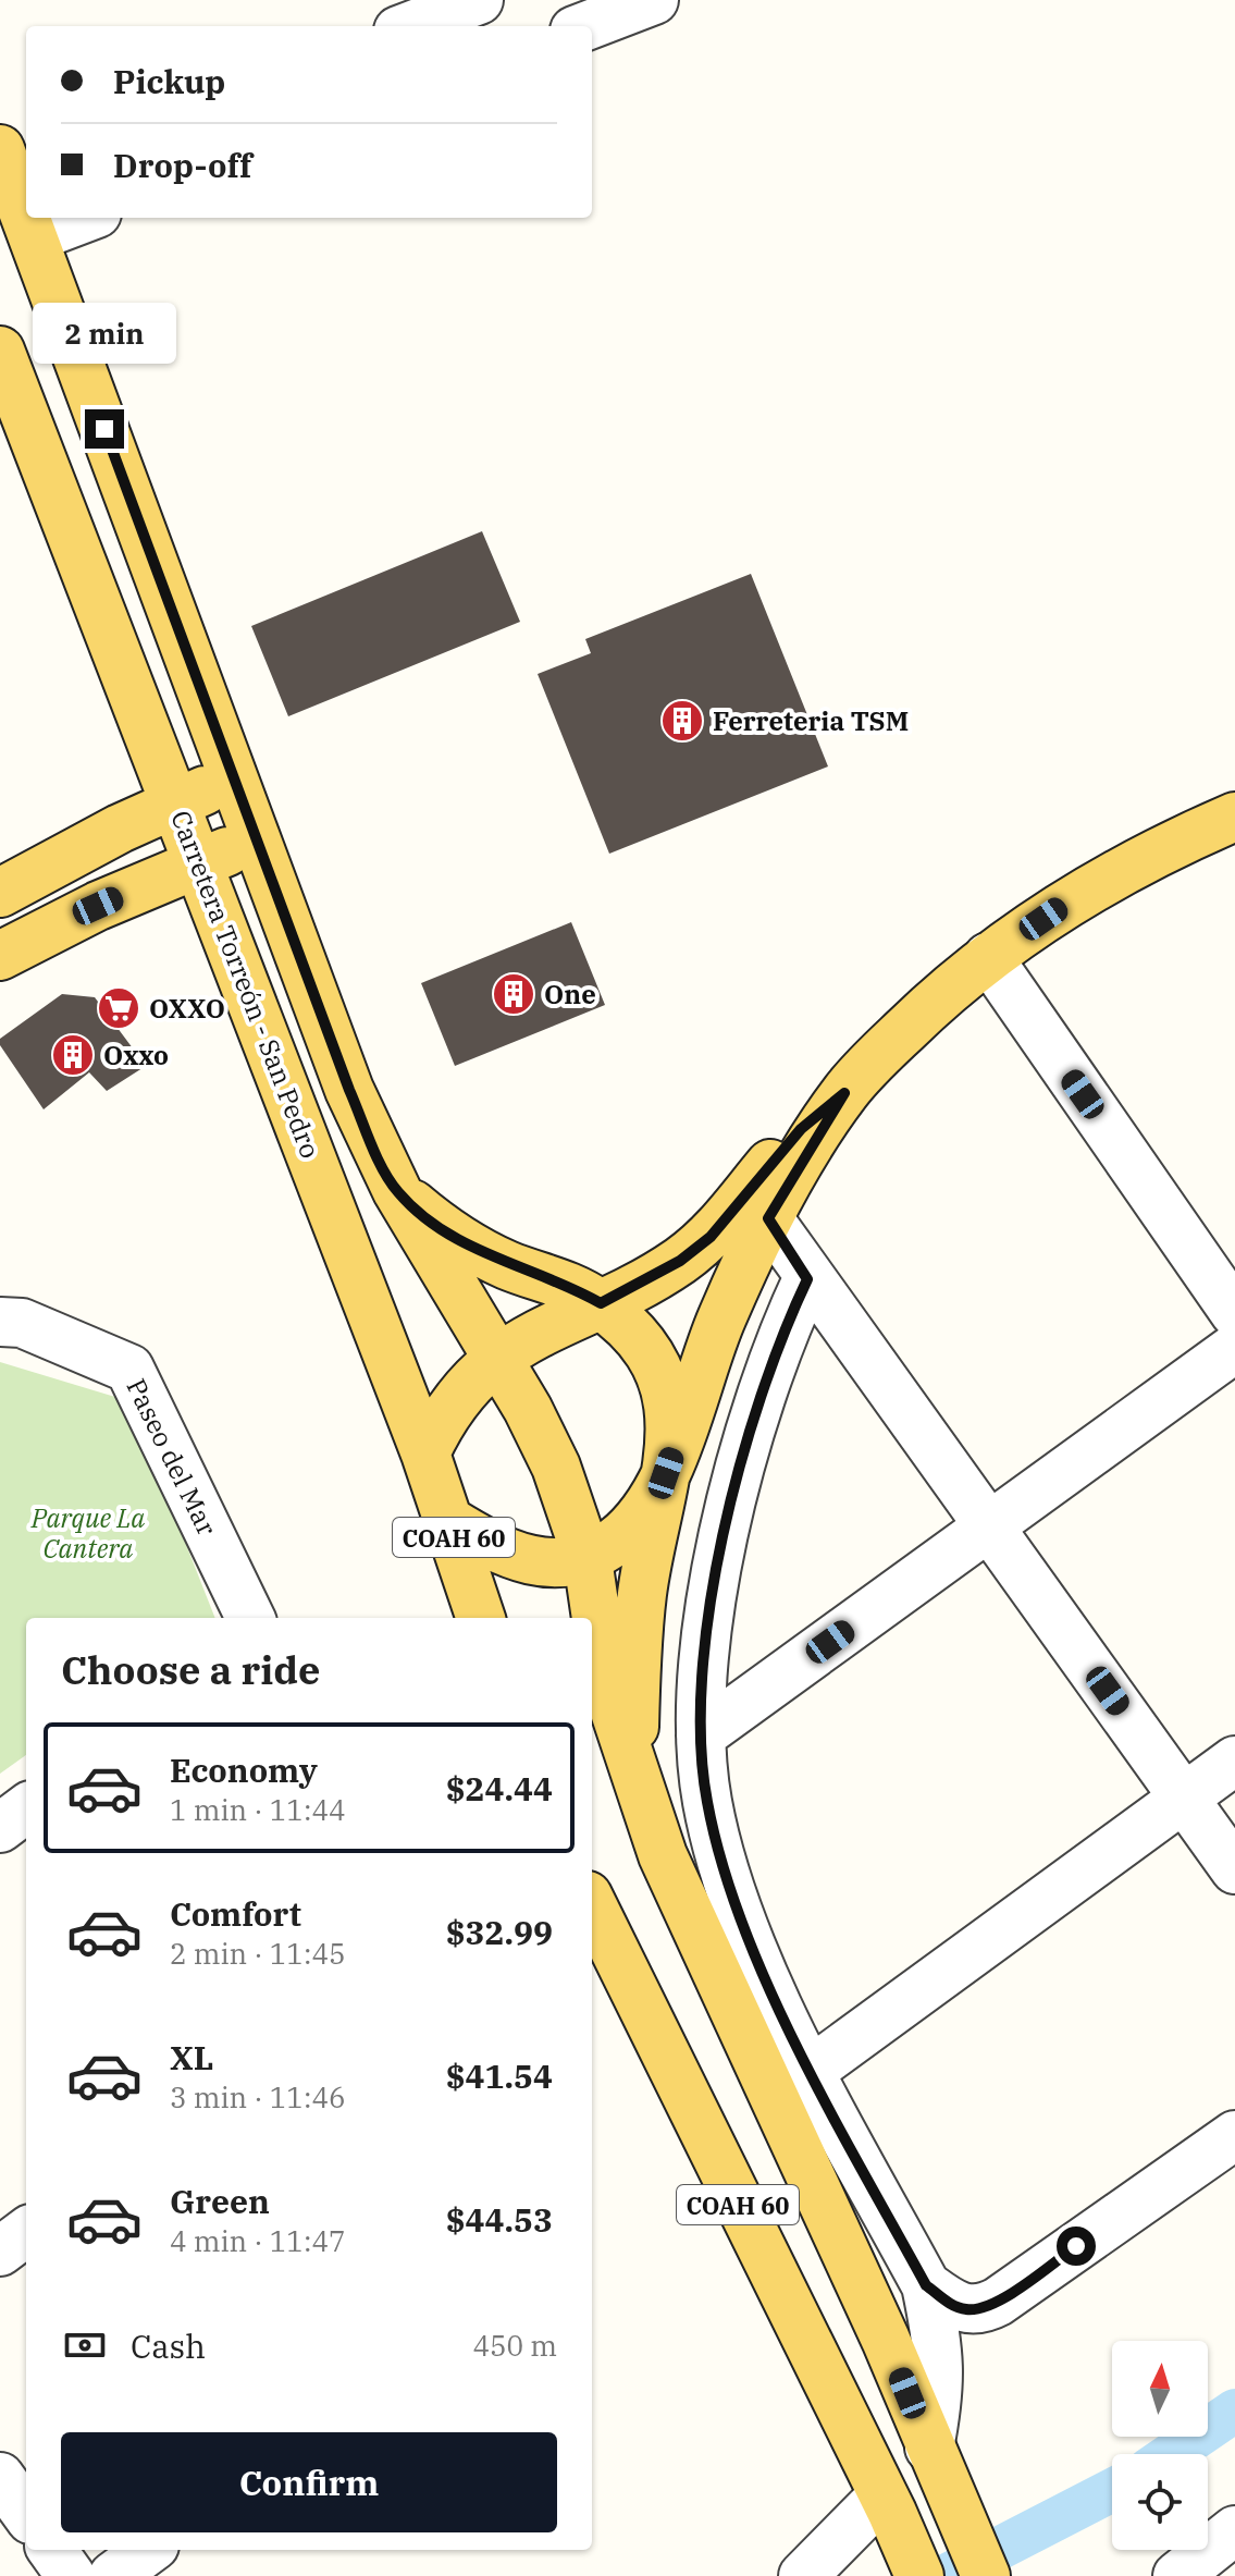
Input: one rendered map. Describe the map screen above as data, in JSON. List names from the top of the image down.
{
  "streets": {
    "main road": ["Carretera Torreón - San Pedro", "COAH 60"],
    "street": ["Paseo del Mar"]
  },
  "parks": ["Parque La Cantera"],
  "places": {
    "building": ["Ferreteria TSM", "One", "Oxxo"],
    "supermarket": ["OXXO"]
  },
  "north": "top",
  "page": {
    "banner": ["Pickup", "Drop-off"],
    "bubble": "2 min",
    "heading": "Choose a ride",
    "list": [
      {
        "name": "Economy",
        "note": "1 min · 11:44",
        "value": "$24.44"
      },
      {
        "name": "Comfort",
        "note": "2 min · 11:45",
        "value": "$32.99"
      },
      {
        "name": "XL",
        "note": "3 min · 11:46",
        "value": "$41.54"
      },
      {
        "name": "Green",
        "note": "4 min · 11:47",
        "value": "$44.53"
      }
    ],
    "pay": ["Cash", "450 m"],
    "buttons": "Confirm"
  }
}
